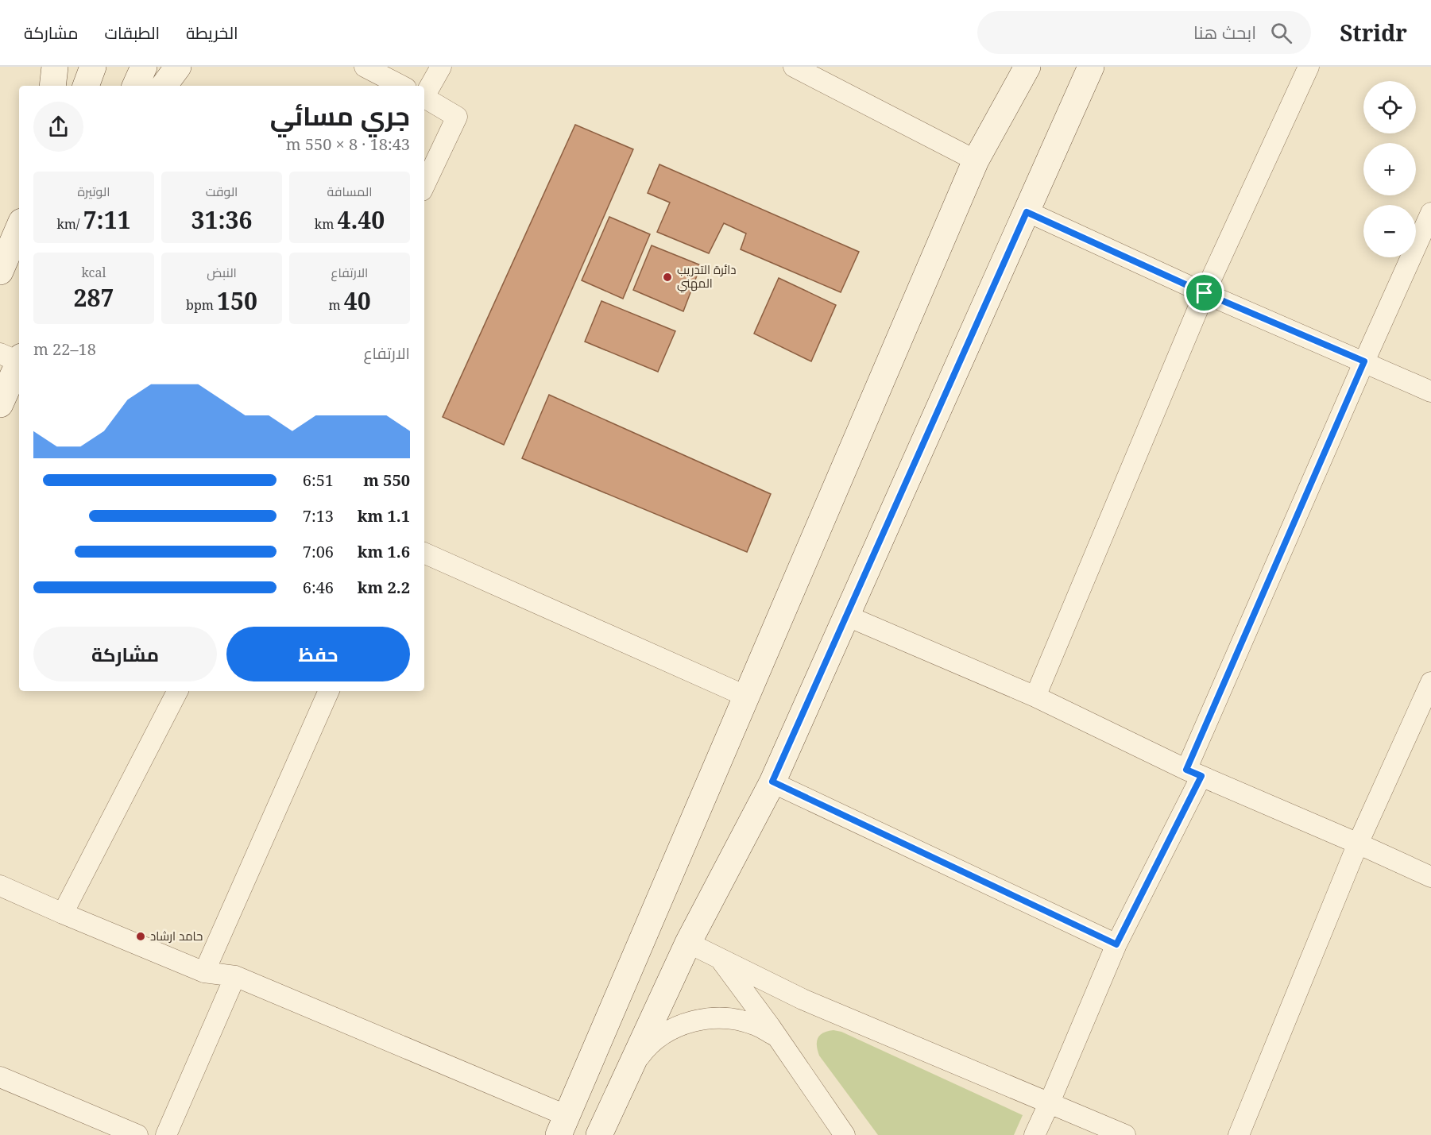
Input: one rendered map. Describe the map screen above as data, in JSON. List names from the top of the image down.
{
  "places": ["دائرة التدريب المهني", "حامد ارشاد"],
  "page": {
    "header": "Stridr",
    "search": "ابحث هنا",
    "nav": ["الخريطة", "الطبقات", "مشاركة"],
    "map_buttons": ["+", "−"],
    "heading": ["جري مسائي", "18:43 · 8 × 550 m"],
    "stats": [
      ["المسافة", "4.40 km"],
      ["الوقت", "31:36"],
      ["الوتيرة", "7:11 /km"],
      ["الارتفاع", "40 m"],
      ["النبض", "150 bpm"],
      ["kcal", "287"]
    ],
    "chart": ["الارتفاع", "18–22 m"],
    "list": [
      {
        "name": "550 m",
        "note": "6:51"
      },
      {
        "name": "1.1 km",
        "note": "7:13"
      },
      {
        "name": "1.6 km",
        "note": "7:06"
      },
      {
        "name": "2.2 km",
        "note": "6:46"
      }
    ],
    "buttons": ["حفظ", "مشاركة"]
  }
}
